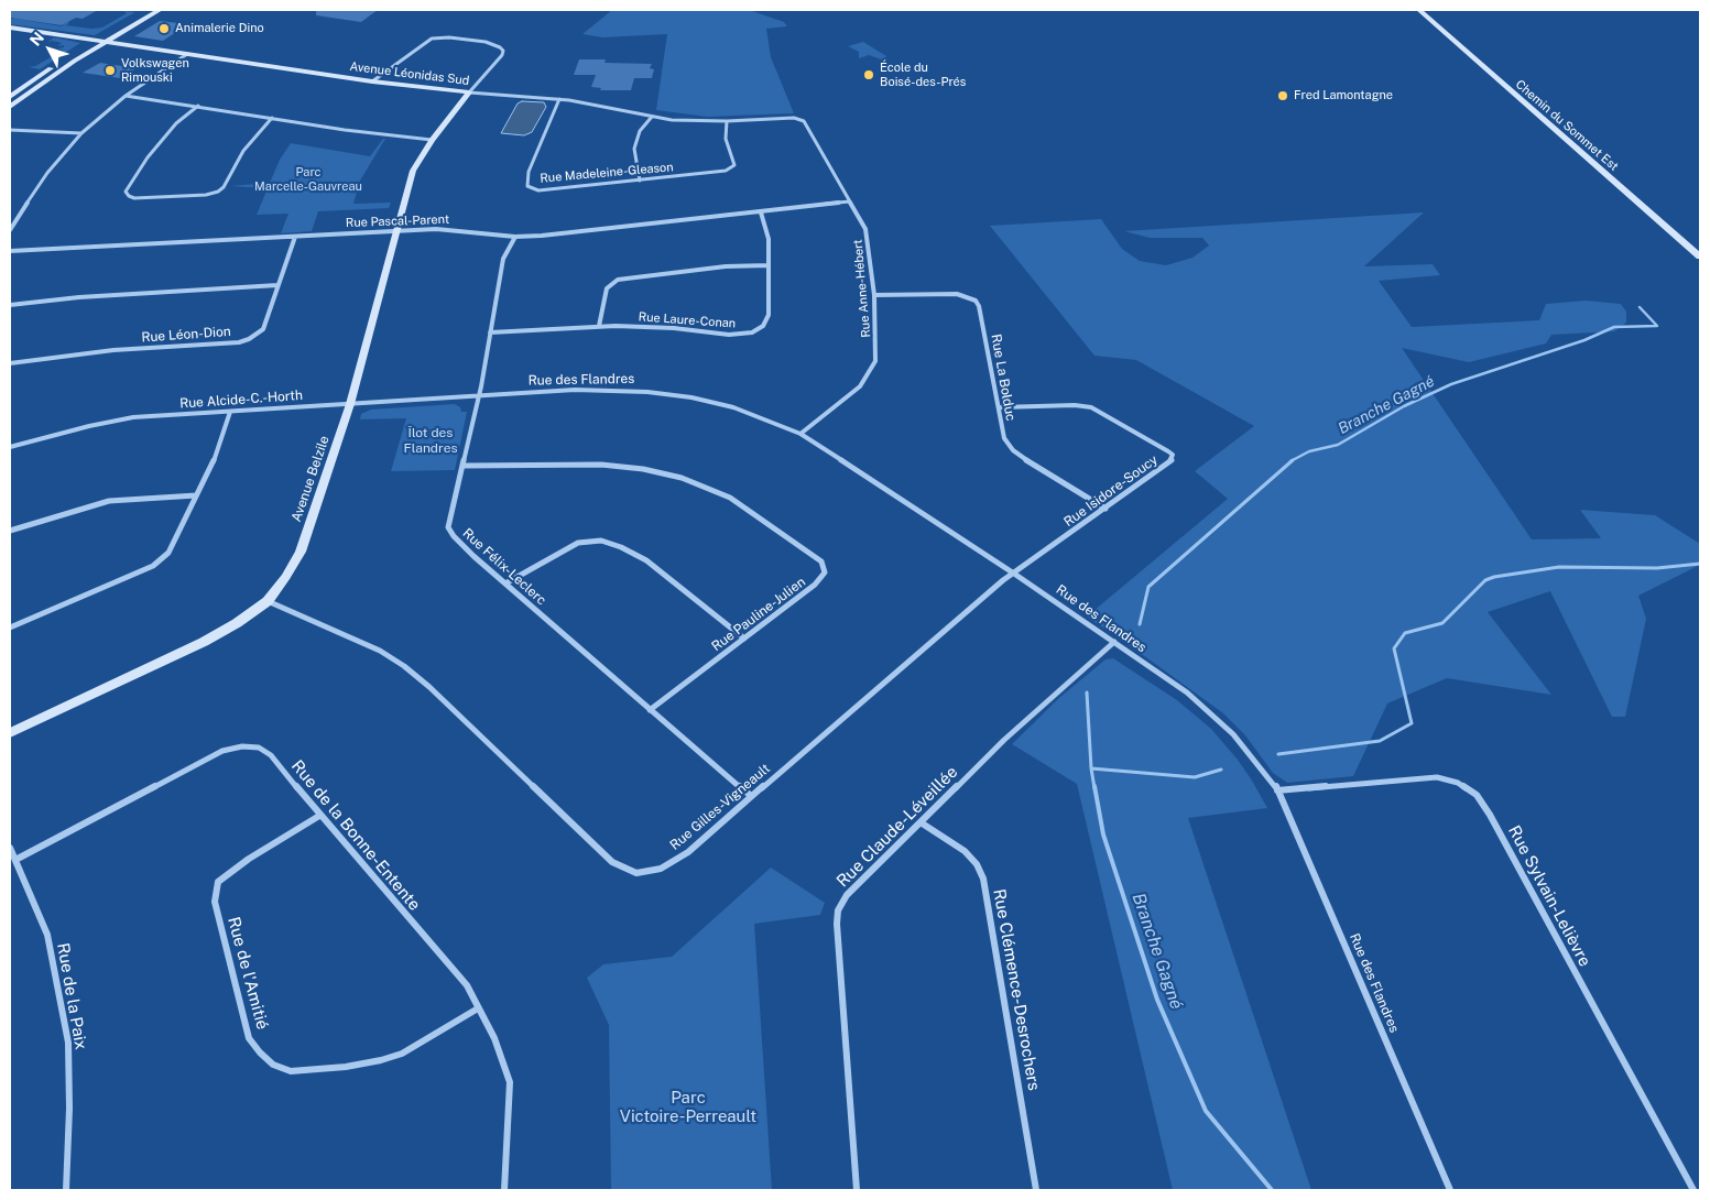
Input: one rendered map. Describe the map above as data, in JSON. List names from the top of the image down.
{
  "streets": {
    "street": [
      "Avenue Léonidas Sud",
      "Chemin du Sommet Est",
      "Rue Madeleine-Gleason",
      "Rue Pascal-Parent",
      "Rue Anne-Hébert",
      "Rue Laure-Conan",
      "Rue Léon-Dion",
      "Rue La Bolduc",
      "Rue des Flandres",
      "Rue Alcide-C.-Horth",
      "Avenue Belzile",
      "Rue Isidore-Soucy",
      "Rue Félix-Leclerc",
      "Rue Pauline-Julien",
      "Rue Gilles-Vigneault",
      "Rue Claude-Léveillée",
      "Rue de la Bonne-Entente",
      "Rue Sylvain-Lelièvre",
      "Rue de l'Amitié",
      "Rue Clémence-Desrochers",
      "Rue de la Paix"
    ]
  },
  "crossings": [
    ["Avenue Léonidas Sud", "Rue Madeleine-Gleason"],
    ["Avenue Léonidas Sud", "Rue Anne-Hébert"],
    ["Avenue Léonidas Sud", "Avenue Belzile"],
    ["Rue Pascal-Parent", "Rue Anne-Hébert"],
    ["Rue Pascal-Parent", "Rue Laure-Conan"],
    ["Rue Pascal-Parent", "Rue Léon-Dion"],
    ["Rue Pascal-Parent", "Avenue Belzile"],
    ["Rue Pascal-Parent", "Rue Félix-Leclerc"],
    ["Rue Anne-Hébert", "Rue La Bolduc"],
    ["Rue Anne-Hébert", "Rue des Flandres"],
    ["Rue Laure-Conan", "Rue Félix-Leclerc"],
    ["Rue La Bolduc", "Rue Isidore-Soucy"],
    ["Rue des Flandres", "Rue Alcide-C.-Horth"],
    ["Rue des Flandres", "Rue Isidore-Soucy"],
    ["Rue des Flandres", "Rue Félix-Leclerc"],
    ["Rue des Flandres", "Rue Gilles-Vigneault"],
    ["Rue des Flandres", "Rue Claude-Léveillée"],
    ["Rue des Flandres", "Rue Sylvain-Lelièvre"],
    ["Rue Alcide-C.-Horth", "Avenue Belzile"],
    ["Rue Alcide-C.-Horth", "Rue Félix-Leclerc"],
    ["Avenue Belzile", "Rue Gilles-Vigneault"],
    ["Rue Isidore-Soucy", "Rue Gilles-Vigneault"],
    ["Rue Félix-Leclerc", "Rue Pauline-Julien"],
    ["Rue Félix-Leclerc", "Rue Gilles-Vigneault"],
    ["Rue Claude-Léveillée", "Rue Clémence-Desrochers"],
    ["Rue de la Bonne-Entente", "Rue de l'Amitié"],
    ["Rue de la Bonne-Entente", "Rue de la Paix"]
  ],
  "water": ["Branche Gagné"],
  "parks": ["Parc Marcelle-Gauvreau", "Îlot des Flandres", "Parc Victoire-Perreault"],
  "places": [
    "Animalerie Dino",
    "Volkswagen Rimouski",
    "École du Boisé-des-Prés",
    "Fred Lamontagne"
  ],
  "north": "top left"
}
